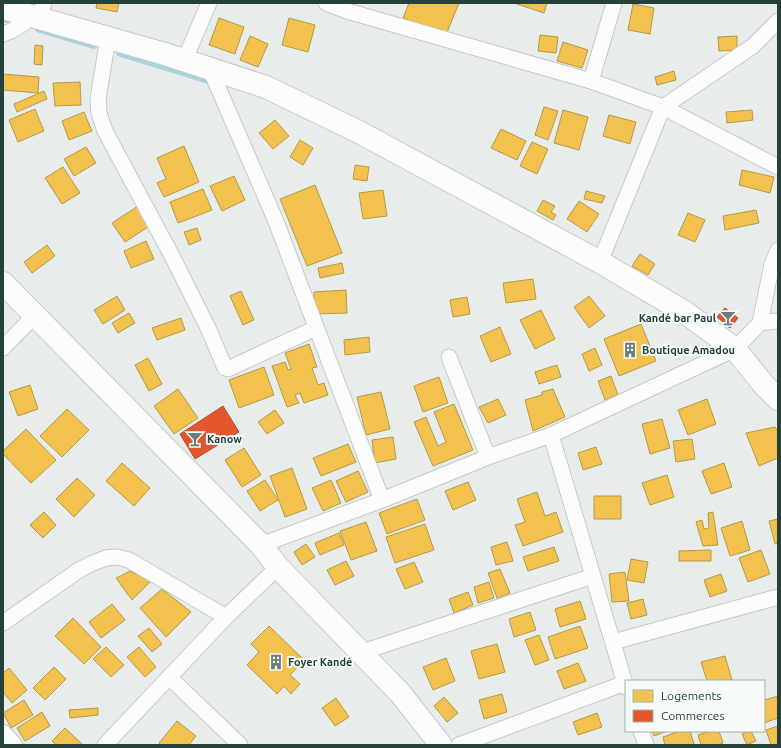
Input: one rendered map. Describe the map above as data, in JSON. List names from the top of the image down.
{
  "places": {
    "bar": ["Kandé bar Paul", "Kanow"],
    "building": ["Boutique Amadou", "Foyer Kandé"]
  },
  "legend": ["Logements", "Commerces"]
}
